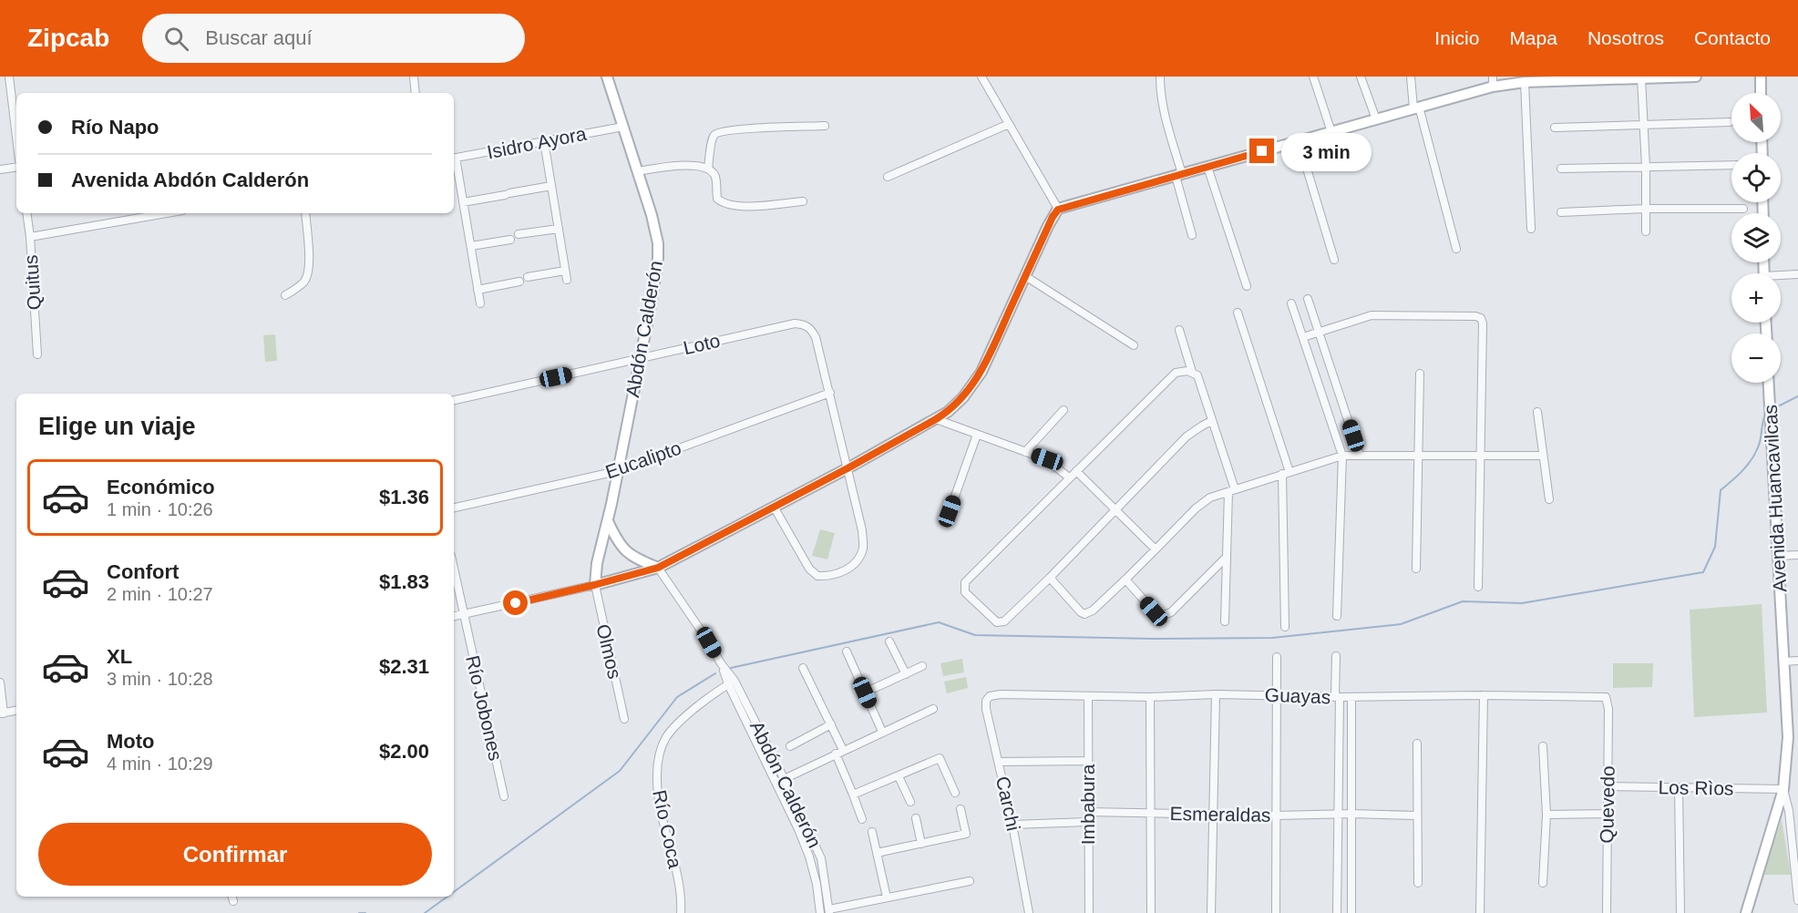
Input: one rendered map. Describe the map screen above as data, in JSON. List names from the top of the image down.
{
  "streets": {
    "street": [
      "Isidro Ayora",
      "Quitus",
      "Abdón Calderón",
      "Loto",
      "Eucalipto",
      "Avenida Huancavilcas",
      "Olmos",
      "Guayas",
      "Río Jobones",
      "Los Rìos",
      "Carchi",
      "Imbabura",
      "Quevedo",
      "Esmeraldas",
      "Río Coca"
    ]
  },
  "crossings": [
    ["Isidro Ayora", "Abdón Calderón"],
    ["Abdón Calderón", "Loto"],
    ["Abdón Calderón", "Eucalipto"],
    ["Abdón Calderón", "Olmos"],
    ["Abdón Calderón", "Río Coca"],
    ["Loto", "Eucalipto"],
    ["Avenida Huancavilcas", "Los Rìos"],
    ["Guayas", "Carchi"],
    ["Guayas", "Imbabura"],
    ["Guayas", "Quevedo"],
    ["Los Rìos", "Quevedo"],
    ["Imbabura", "Esmeraldas"]
  ],
  "north": "top left",
  "page": {
    "header": "Zipcab",
    "search": "Buscar aquí",
    "nav": [
      "Inicio",
      "Mapa",
      "Nosotros",
      "Contacto"
    ],
    "map_buttons": ["+", "−"],
    "banner": ["Río Napo", "Avenida Abdón Calderón"],
    "bubble": "3 min",
    "heading": "Elige un viaje",
    "list": [
      {
        "name": "Económico",
        "note": "1 min · 10:26",
        "value": "$1.36"
      },
      {
        "name": "Confort",
        "note": "2 min · 10:27",
        "value": "$1.83"
      },
      {
        "name": "XL",
        "note": "3 min · 10:28",
        "value": "$2.31"
      },
      {
        "name": "Moto",
        "note": "4 min · 10:29",
        "value": "$2.00"
      }
    ],
    "buttons": "Confirmar"
  }
}
